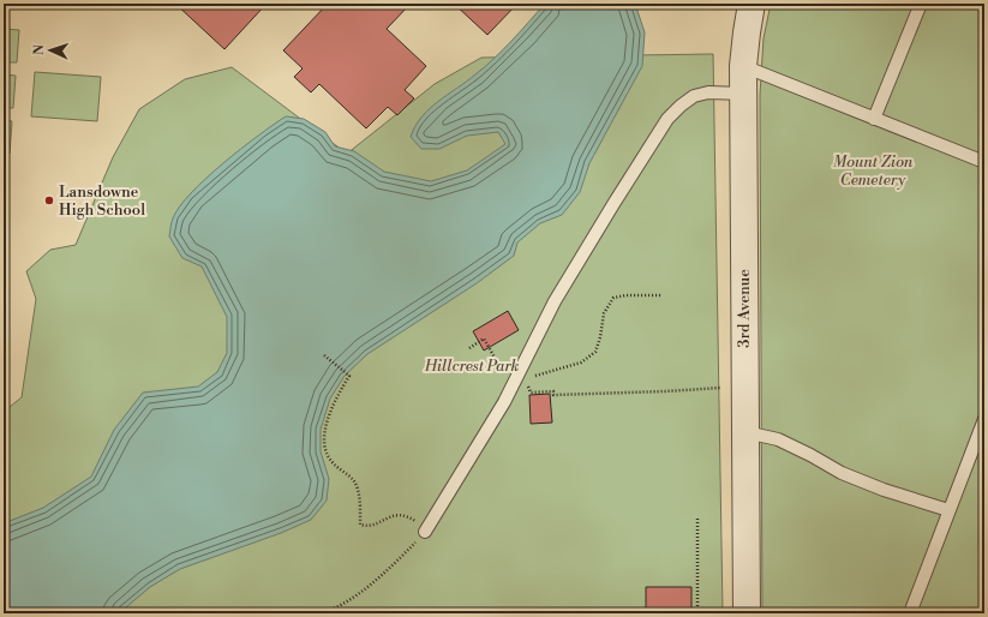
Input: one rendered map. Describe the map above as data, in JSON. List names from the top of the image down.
{
  "streets": {
    "street": ["3rd Avenue"]
  },
  "parks": ["Mount Zion Cemetery", "Hillcrest Park"],
  "places": ["Lansdowne High School"],
  "north": "left"
}
